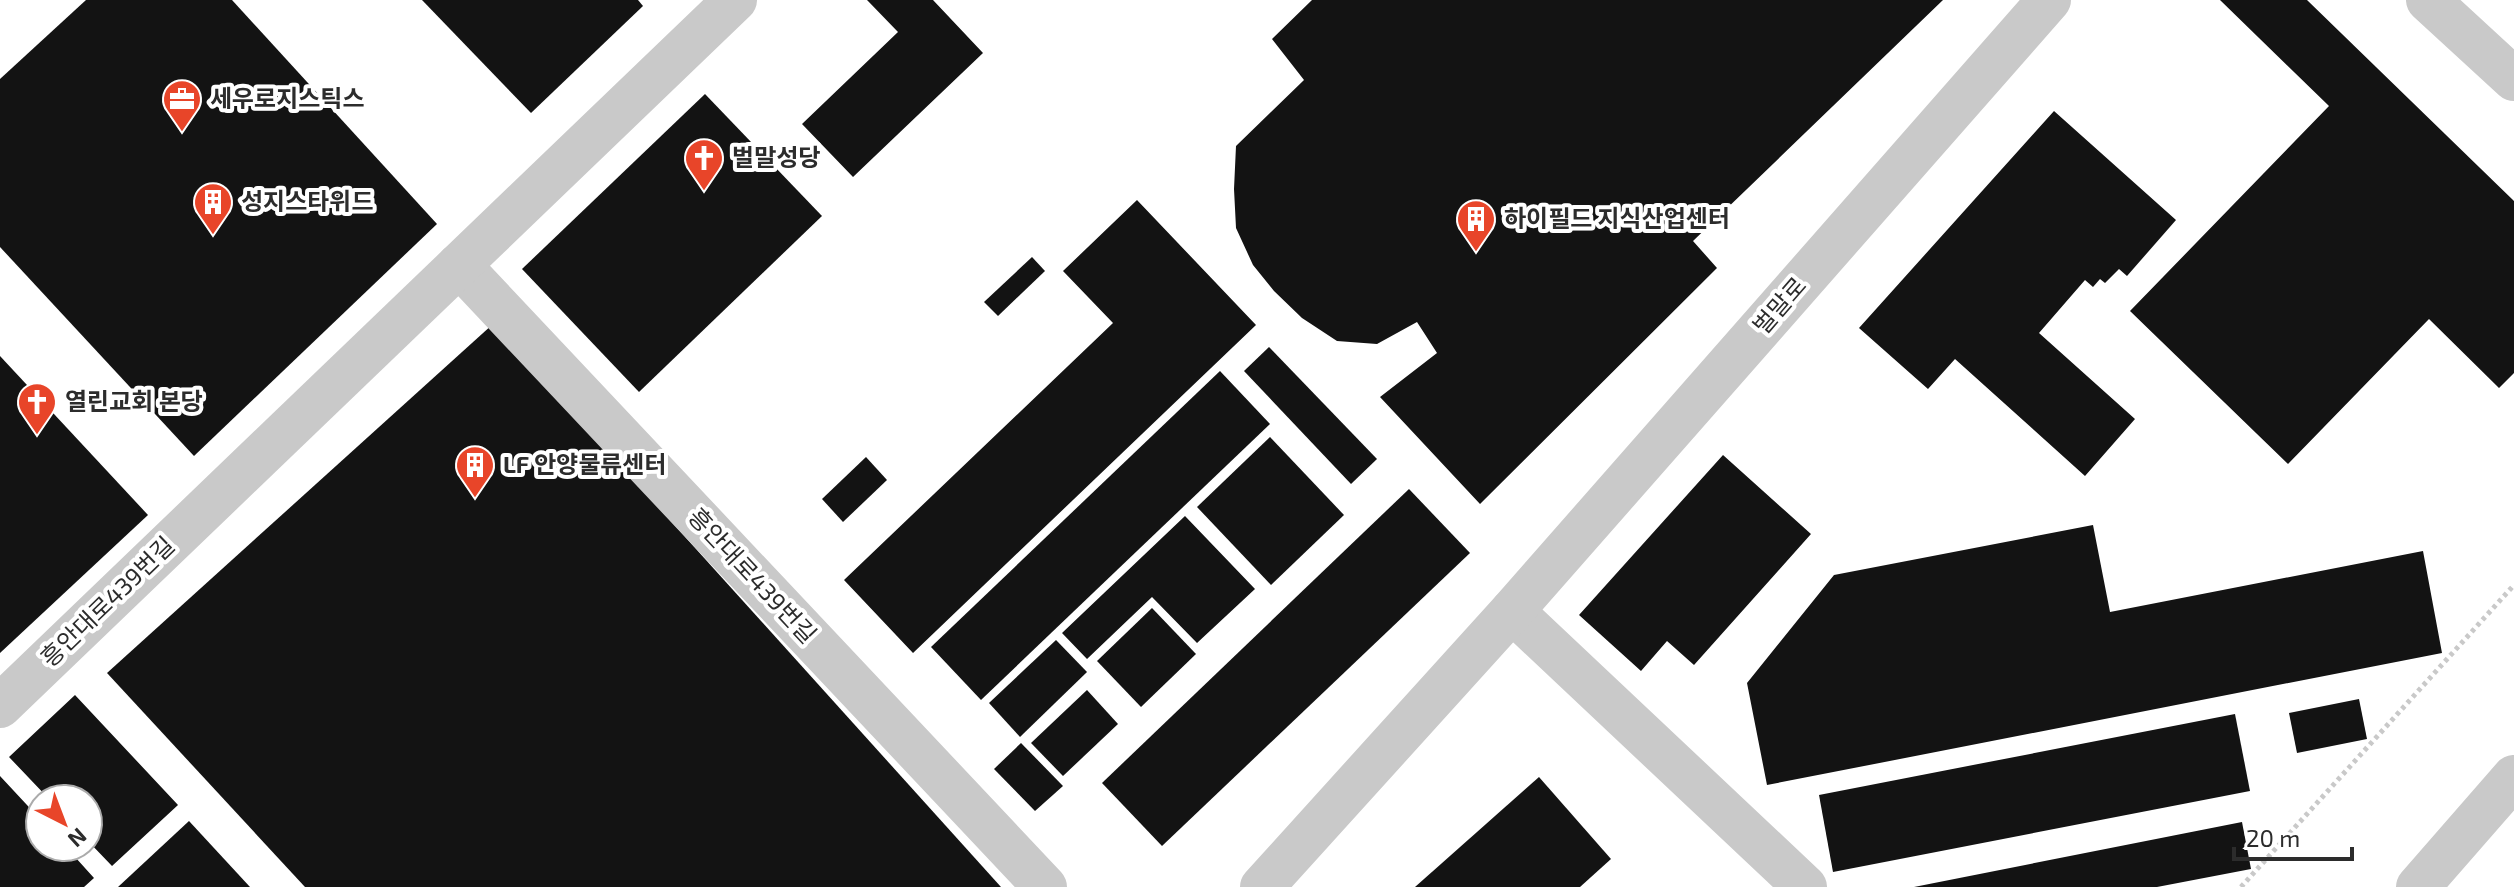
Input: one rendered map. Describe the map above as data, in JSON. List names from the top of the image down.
{
  "streets": {
    "street": ["벌말로", "흥안대로439번길"]
  },
  "places": {
    "office": ["세우로지스틱스"],
    "church": ["벌말성당", "열린교회 본당"],
    "building": ["성지스타위드", "하이필드 지식산업센터", "LF 안양물류센터"]
  },
  "scale_bar": "20 m",
  "north": "bottom right"
}
